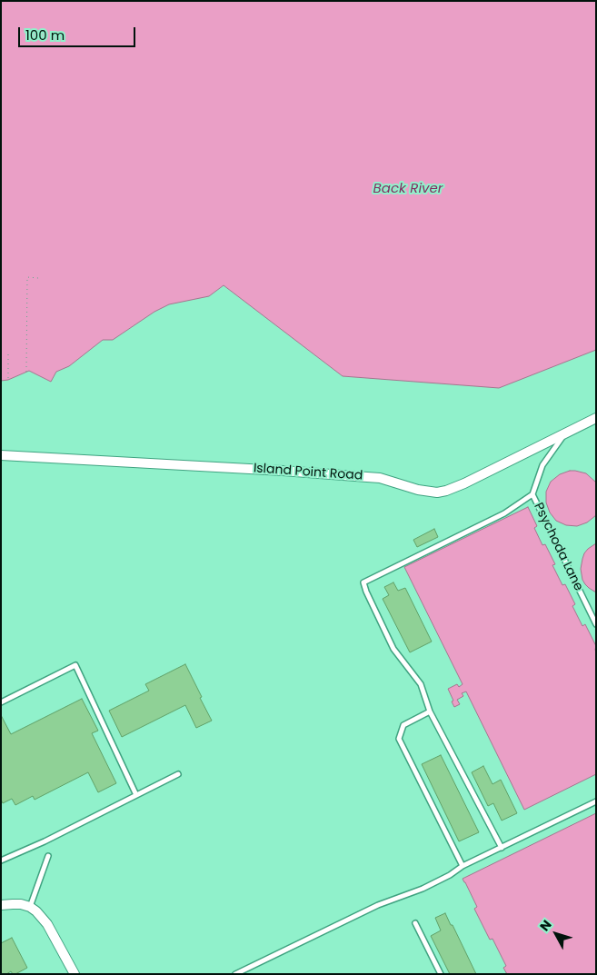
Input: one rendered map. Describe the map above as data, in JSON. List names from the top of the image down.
{
  "streets": {
    "street": ["Island Point Road"],
    "lane": ["Psychoda Lane"]
  },
  "water": ["Back River"],
  "scale_bar": "100 m",
  "north": "top left"
}
